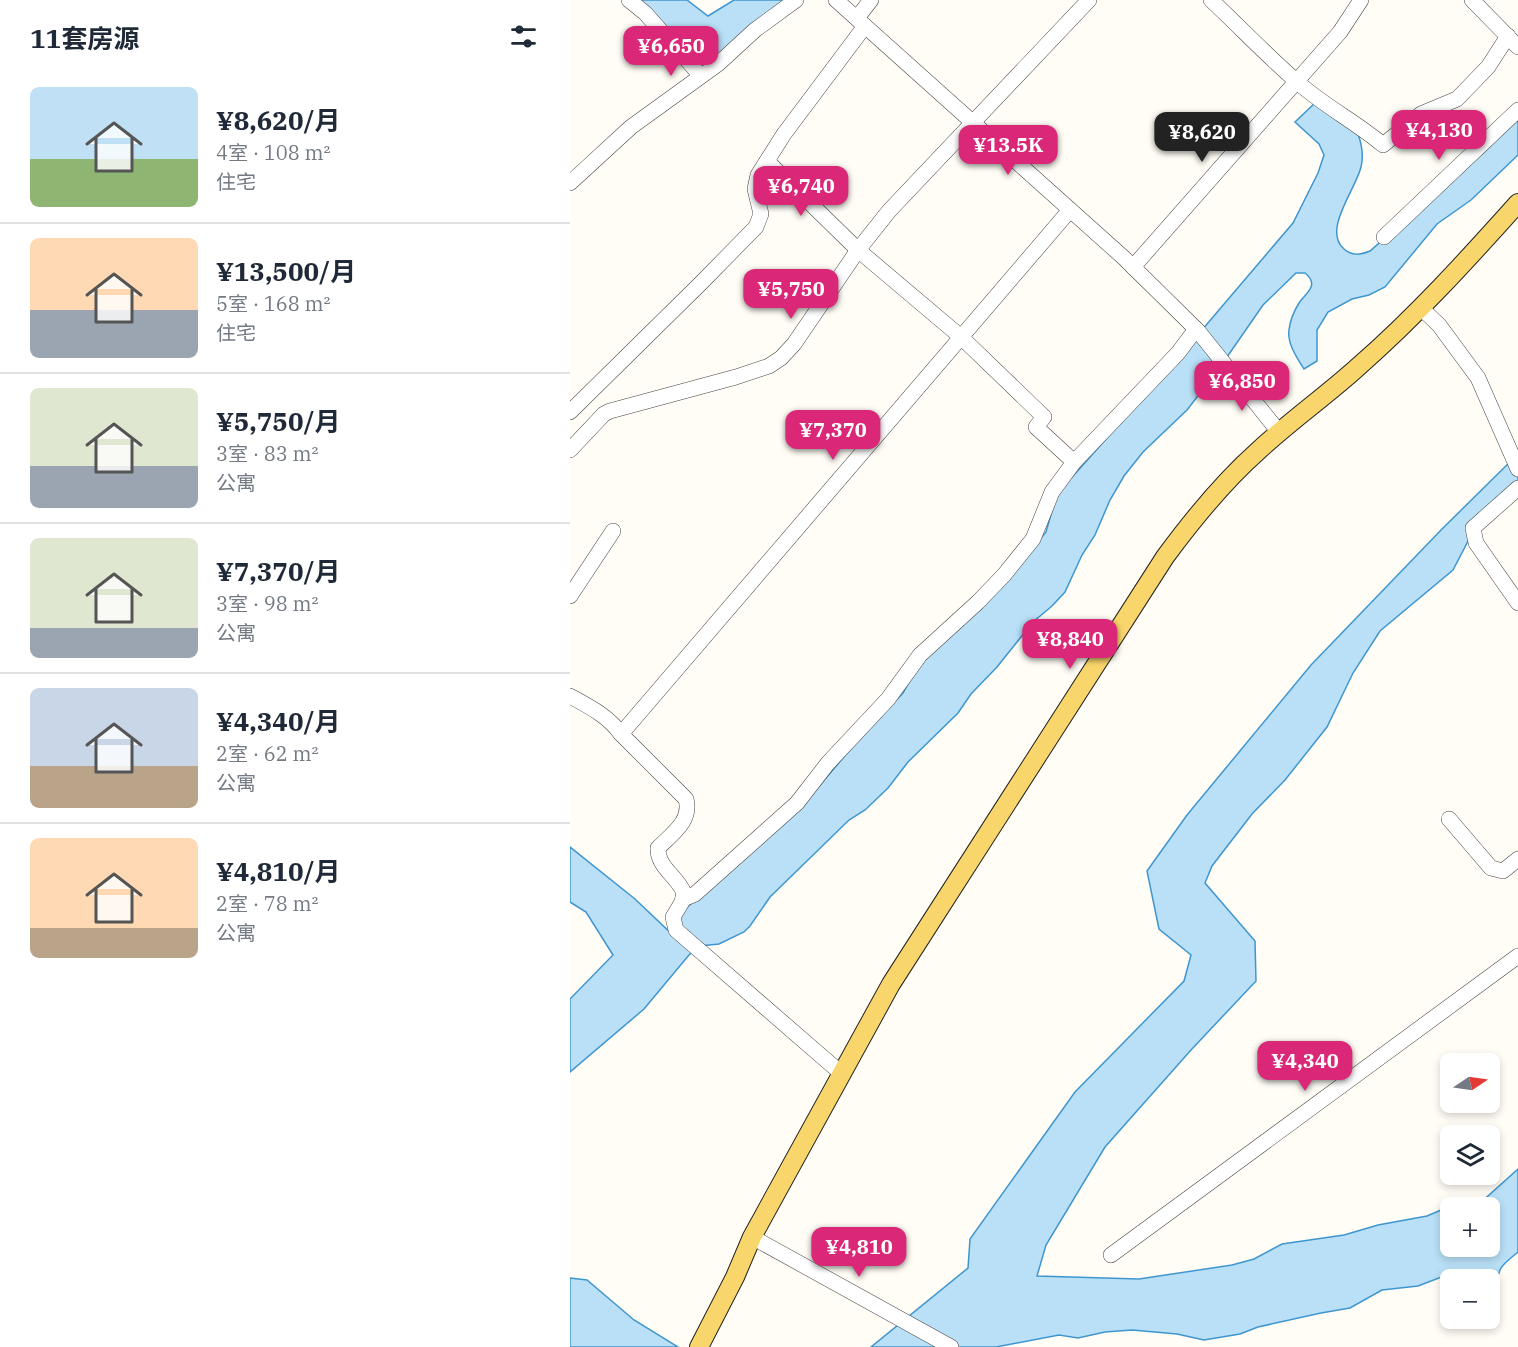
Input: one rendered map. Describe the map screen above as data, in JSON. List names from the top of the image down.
{
  "north": "right",
  "page": {
    "heading": "11套房源",
    "price": [
      "¥6,650",
      "¥4,130",
      "¥8,620",
      "¥13.5K",
      "¥6,740",
      "¥5,750",
      "¥6,850",
      "¥7,370",
      "¥8,840",
      "¥4,340",
      "¥4,810"
    ],
    "list": [
      {
        "name": "¥8,620/月",
        "note": "4室 · 108 m² · 住宅"
      },
      {
        "name": "¥13,500/月",
        "note": "5室 · 168 m² · 住宅"
      },
      {
        "name": "¥5,750/月",
        "note": "3室 · 83 m² · 公寓"
      },
      {
        "name": "¥7,370/月",
        "note": "3室 · 98 m² · 公寓"
      },
      {
        "name": "¥4,340/月",
        "note": "2室 · 62 m² · 公寓"
      },
      {
        "name": "¥4,810/月",
        "note": "2室 · 78 m² · 公寓"
      }
    ],
    "map_buttons": ["+", "−"]
  }
}
